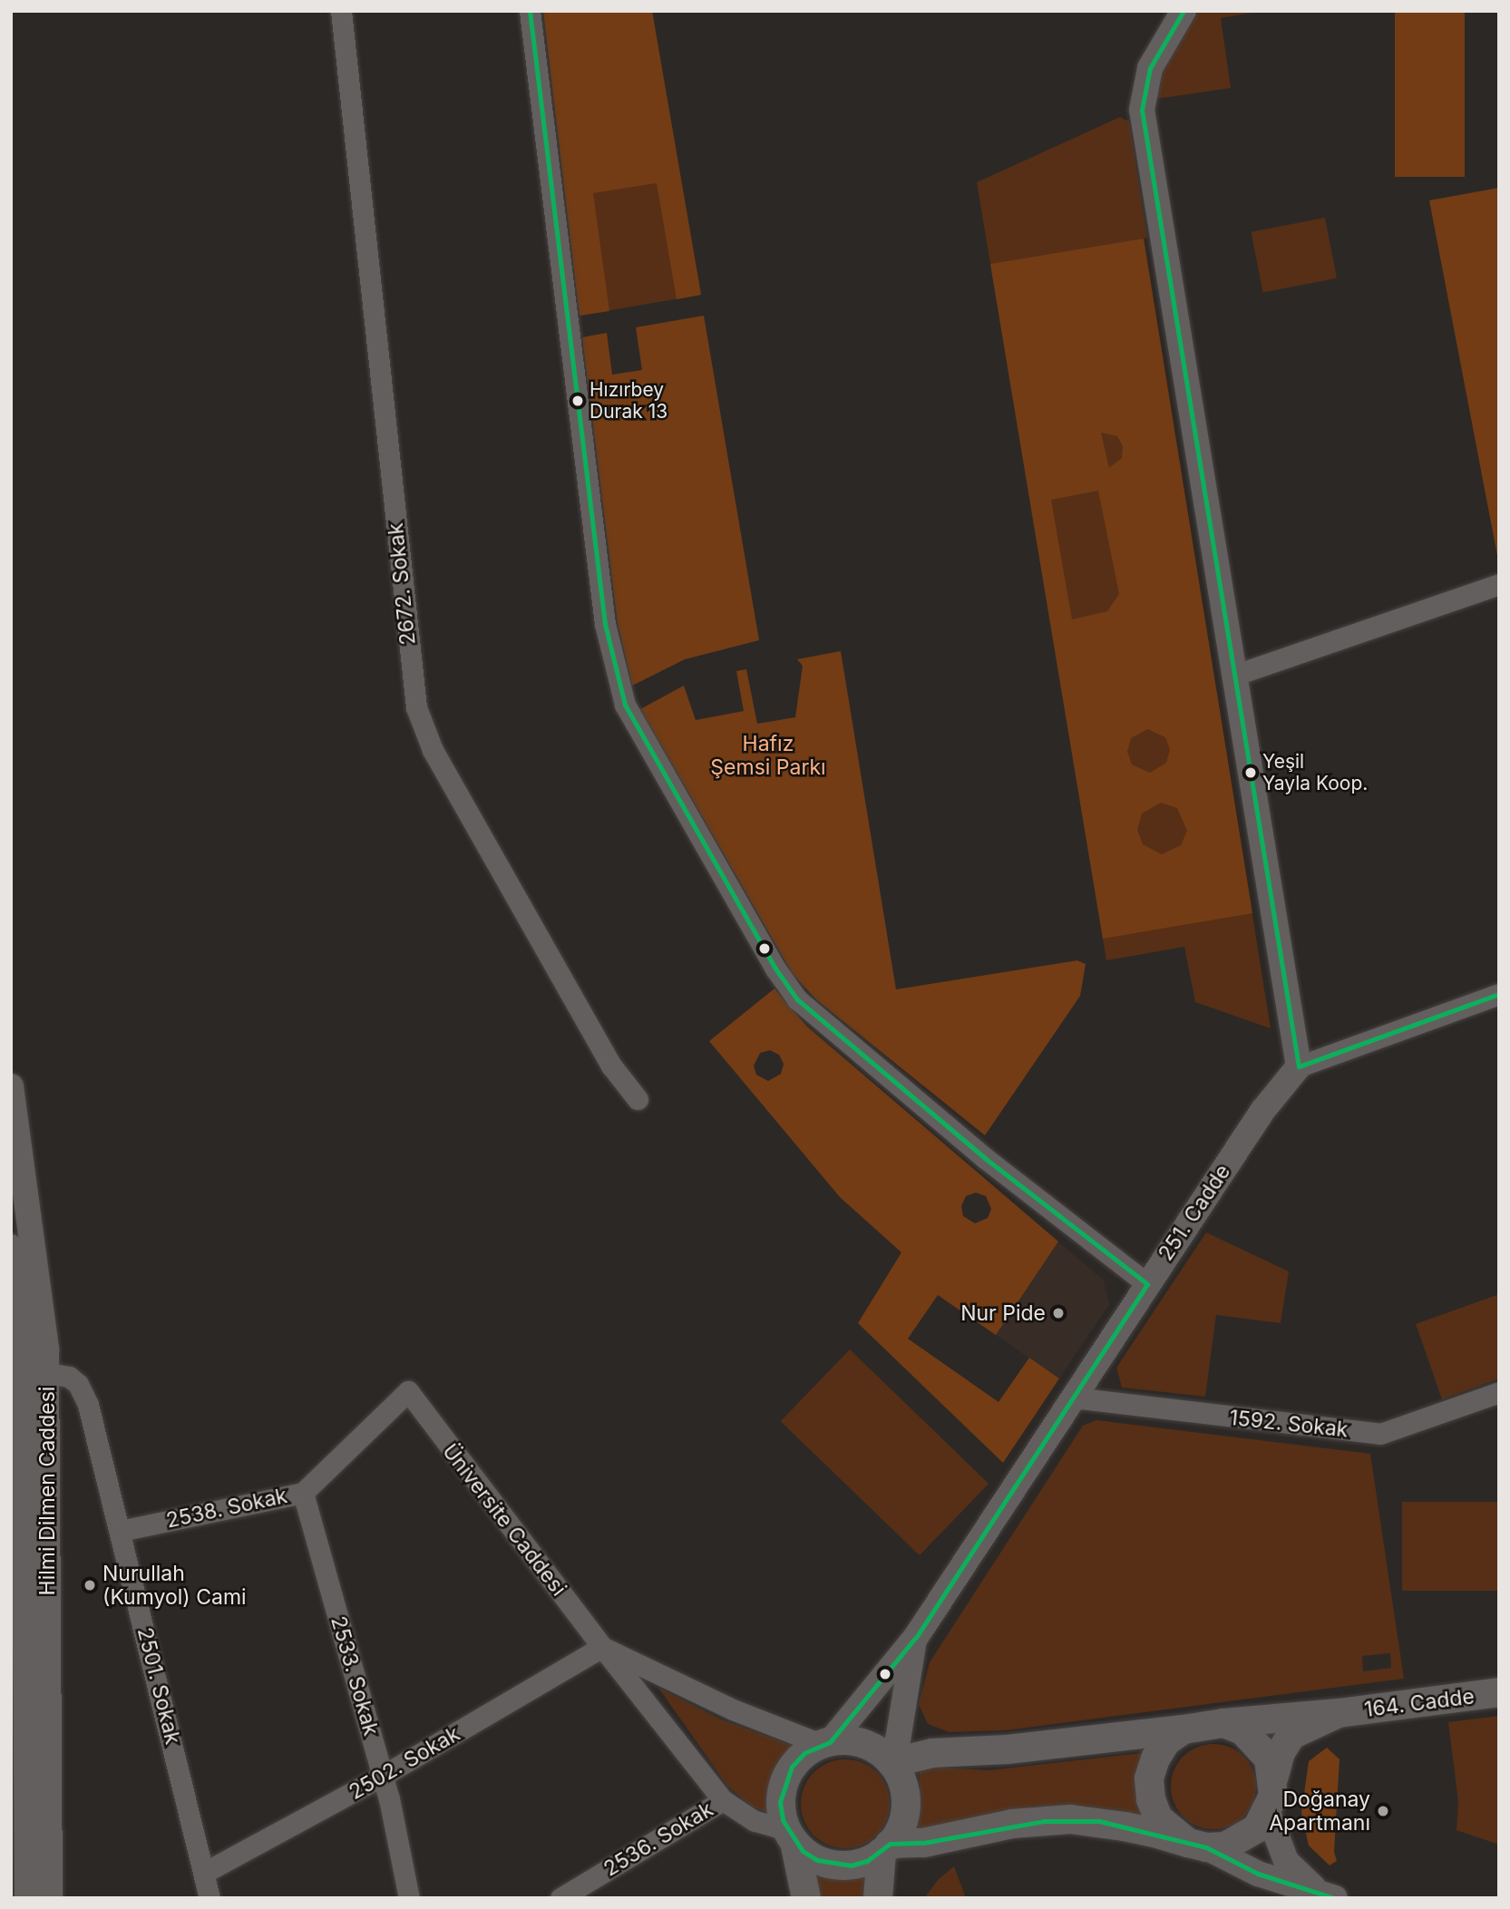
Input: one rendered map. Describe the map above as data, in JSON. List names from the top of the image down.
{
  "streets": {
    "main road": ["164. Cadde"],
    "street": [
      "2672. Sokak",
      "251. Cadde",
      "1592. Sokak",
      "Hilmi Dilmen Caddesi",
      "2538. Sokak",
      "Üniversite Caddesi",
      "2533. Sokak",
      "2501. Sokak",
      "2502. Sokak",
      "2536. Sokak"
    ]
  },
  "crossings": [
    ["251. Cadde", "1592. Sokak"],
    ["251. Cadde", "Üniversite Caddesi"],
    ["Hilmi Dilmen Caddesi", "2501. Sokak"],
    ["2538. Sokak", "Üniversite Caddesi"],
    ["2538. Sokak", "2533. Sokak"],
    ["2538. Sokak", "2501. Sokak"],
    ["Üniversite Caddesi", "2502. Sokak"],
    ["Üniversite Caddesi", "2536. Sokak"],
    ["2533. Sokak", "2502. Sokak"],
    ["2501. Sokak", "2502. Sokak"]
  ],
  "parks": ["Hafız Şemsi Parkı"],
  "places": [
    "Hızırbey Durak 13",
    "Yeşil Yayla Koop.",
    "Nur Pide",
    "Nurullah (Kumyol) Cami",
    "Doğanay Apartmanı"
  ]
}
